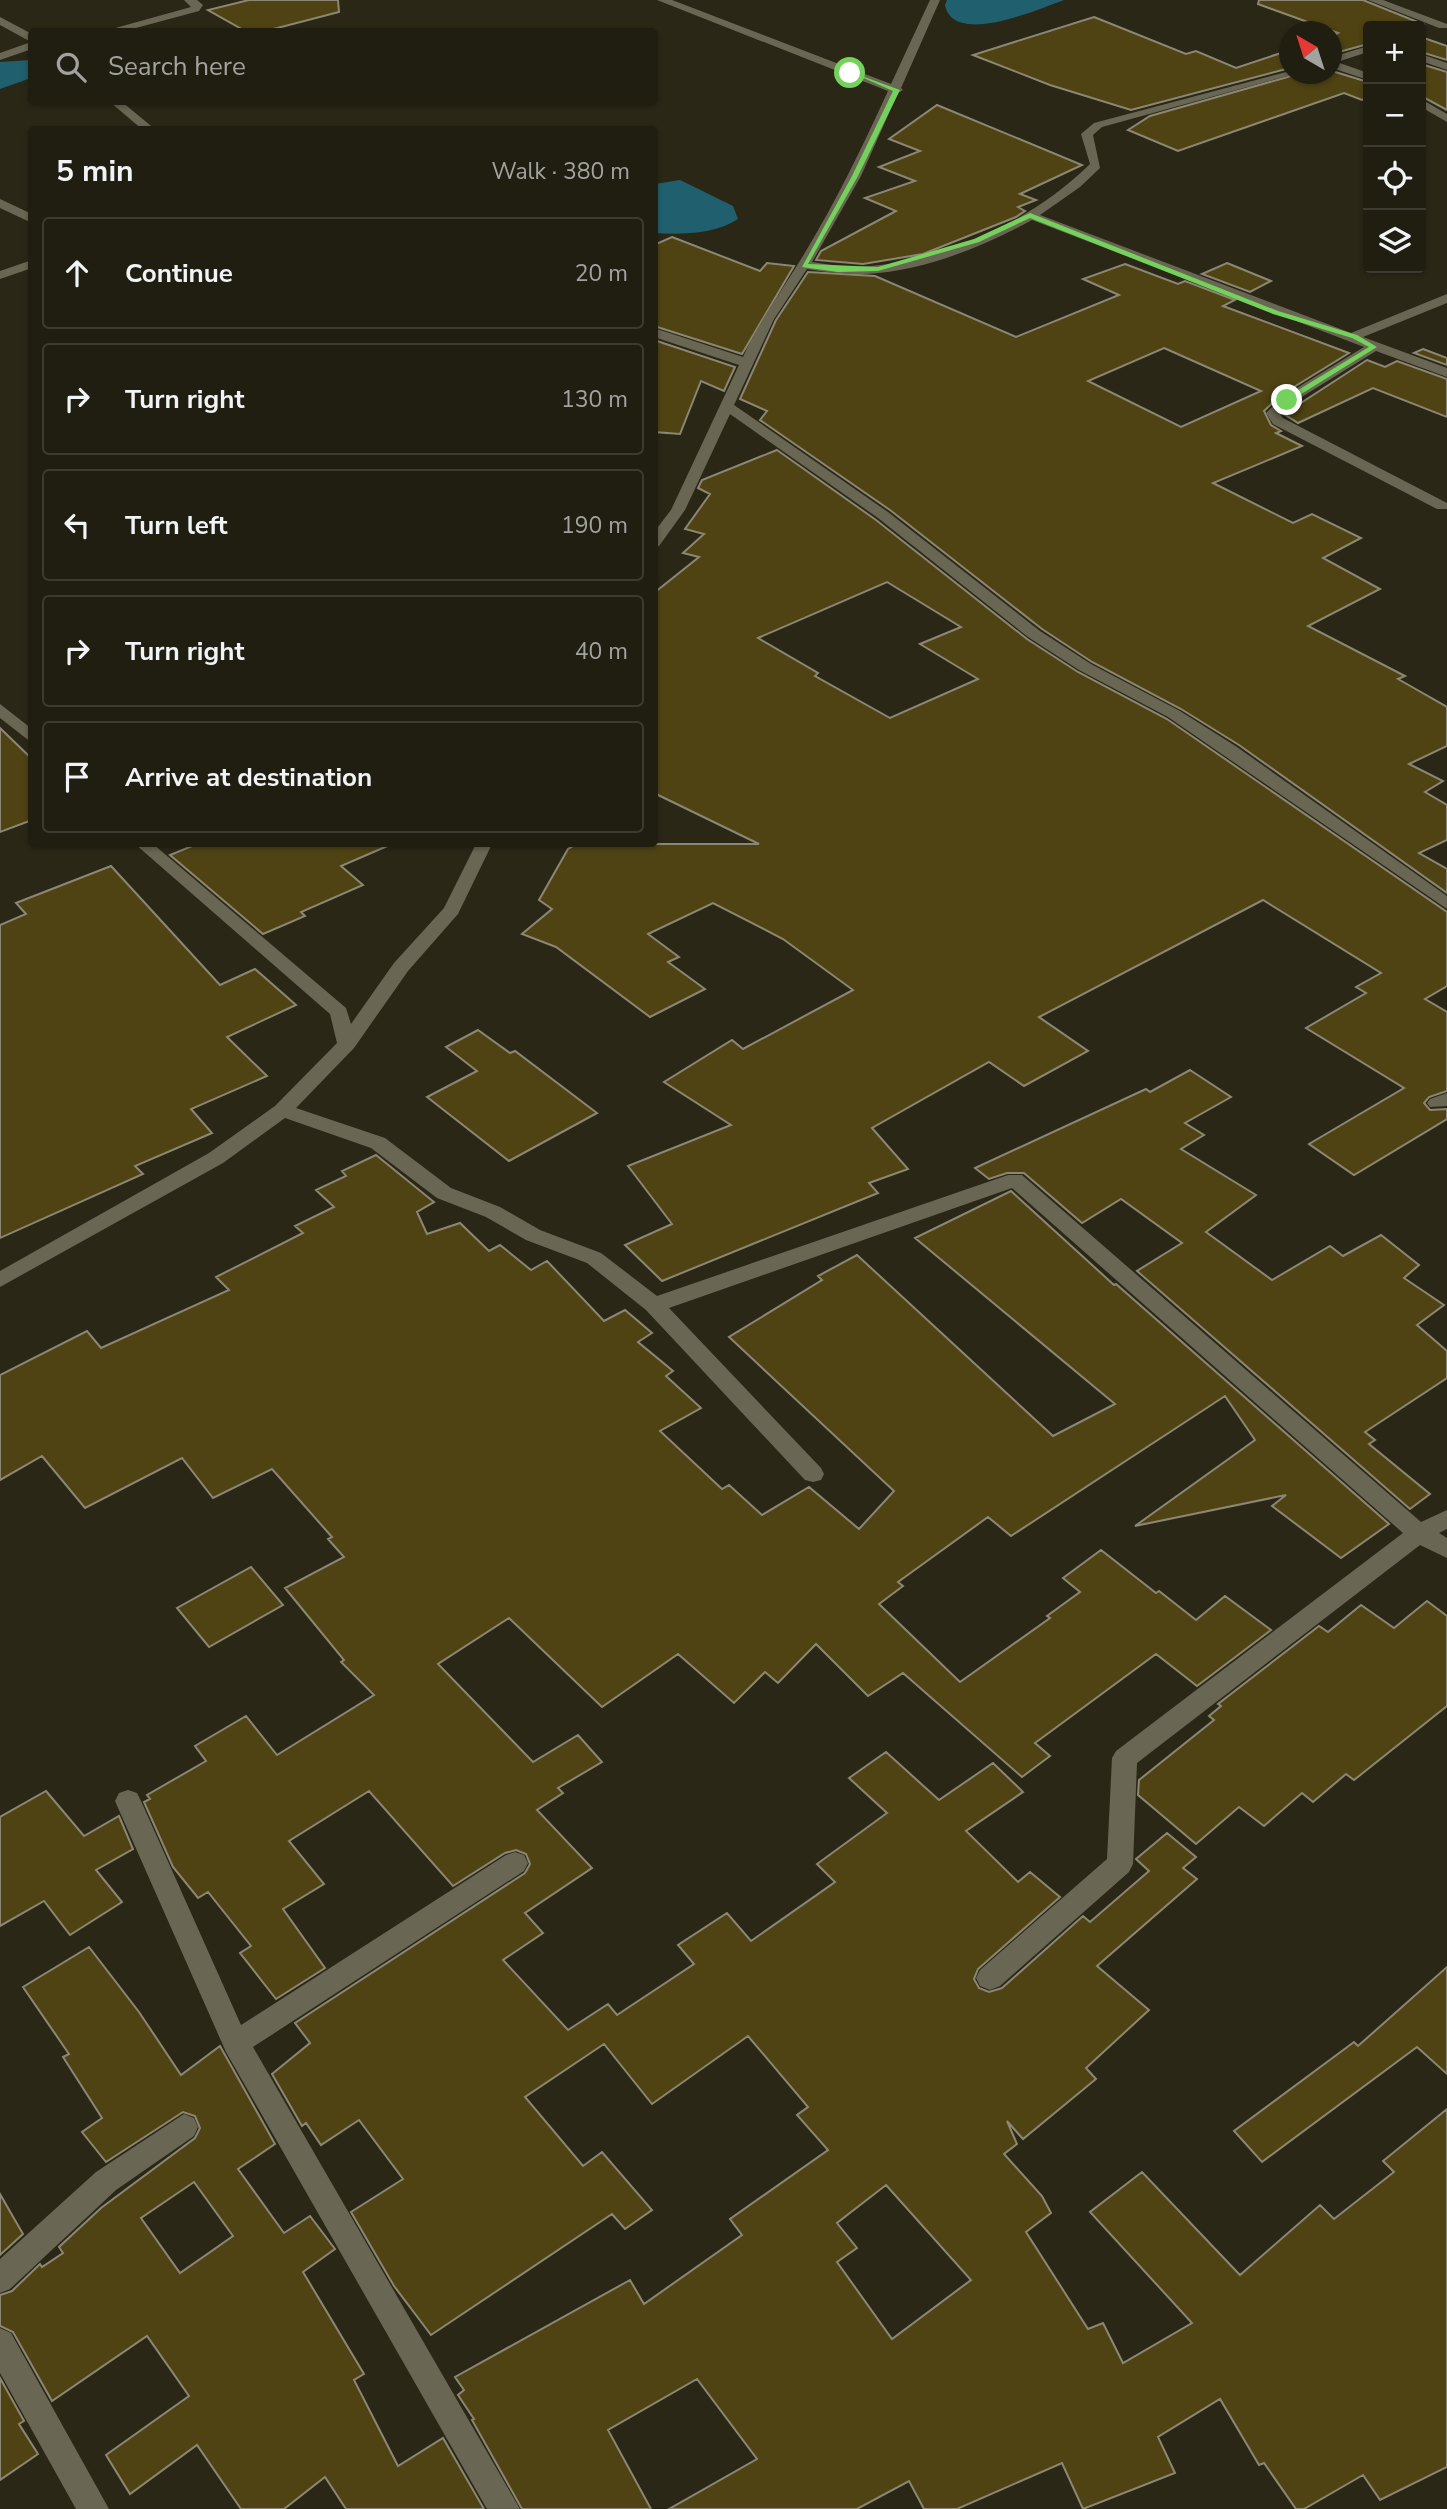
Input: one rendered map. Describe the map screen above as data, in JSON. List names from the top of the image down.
{
  "north": "top left",
  "page": {
    "map_buttons": ["+", "−"],
    "search": "Search here",
    "heading": ["5 min", "Walk · 380 m"],
    "list": [
      ["Continue", "20 m"],
      ["Turn right", "130 m"],
      ["Turn left", "190 m"],
      ["Turn right", "40 m"],
      "Arrive at destination"
    ]
  }
}
